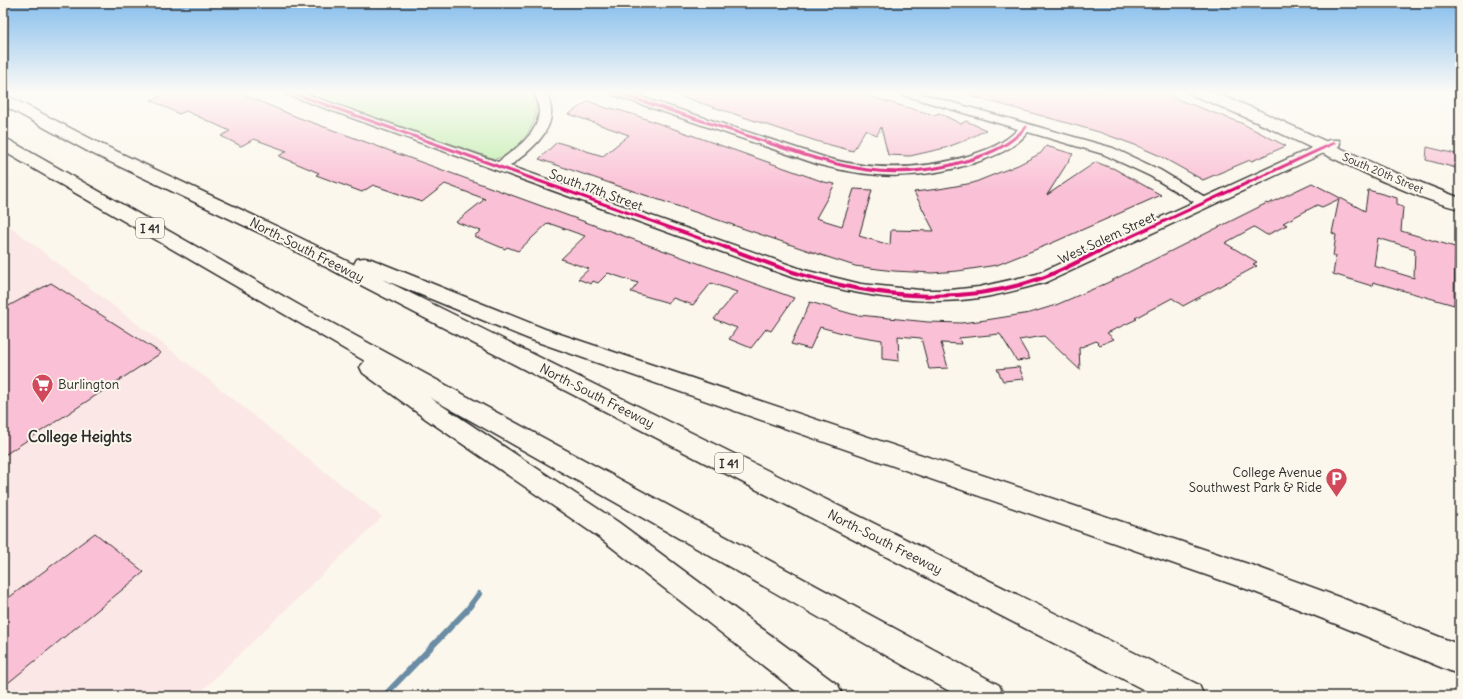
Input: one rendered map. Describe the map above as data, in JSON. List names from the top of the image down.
{
  "streets": {
    "main road": ["South 20th Street", "I 41", "North-South Freeway"],
    "street": ["South 17th Street", "West Salem Street"]
  },
  "crossings": [
    ["South 20th Street", "West Salem Street"],
    ["South 17th Street", "West Salem Street"]
  ],
  "districts": ["College Heights"],
  "places": {
    "supermarket": ["Burlington"],
    "parking": ["College Avenue Southwest Park & Ride"]
  }
}
